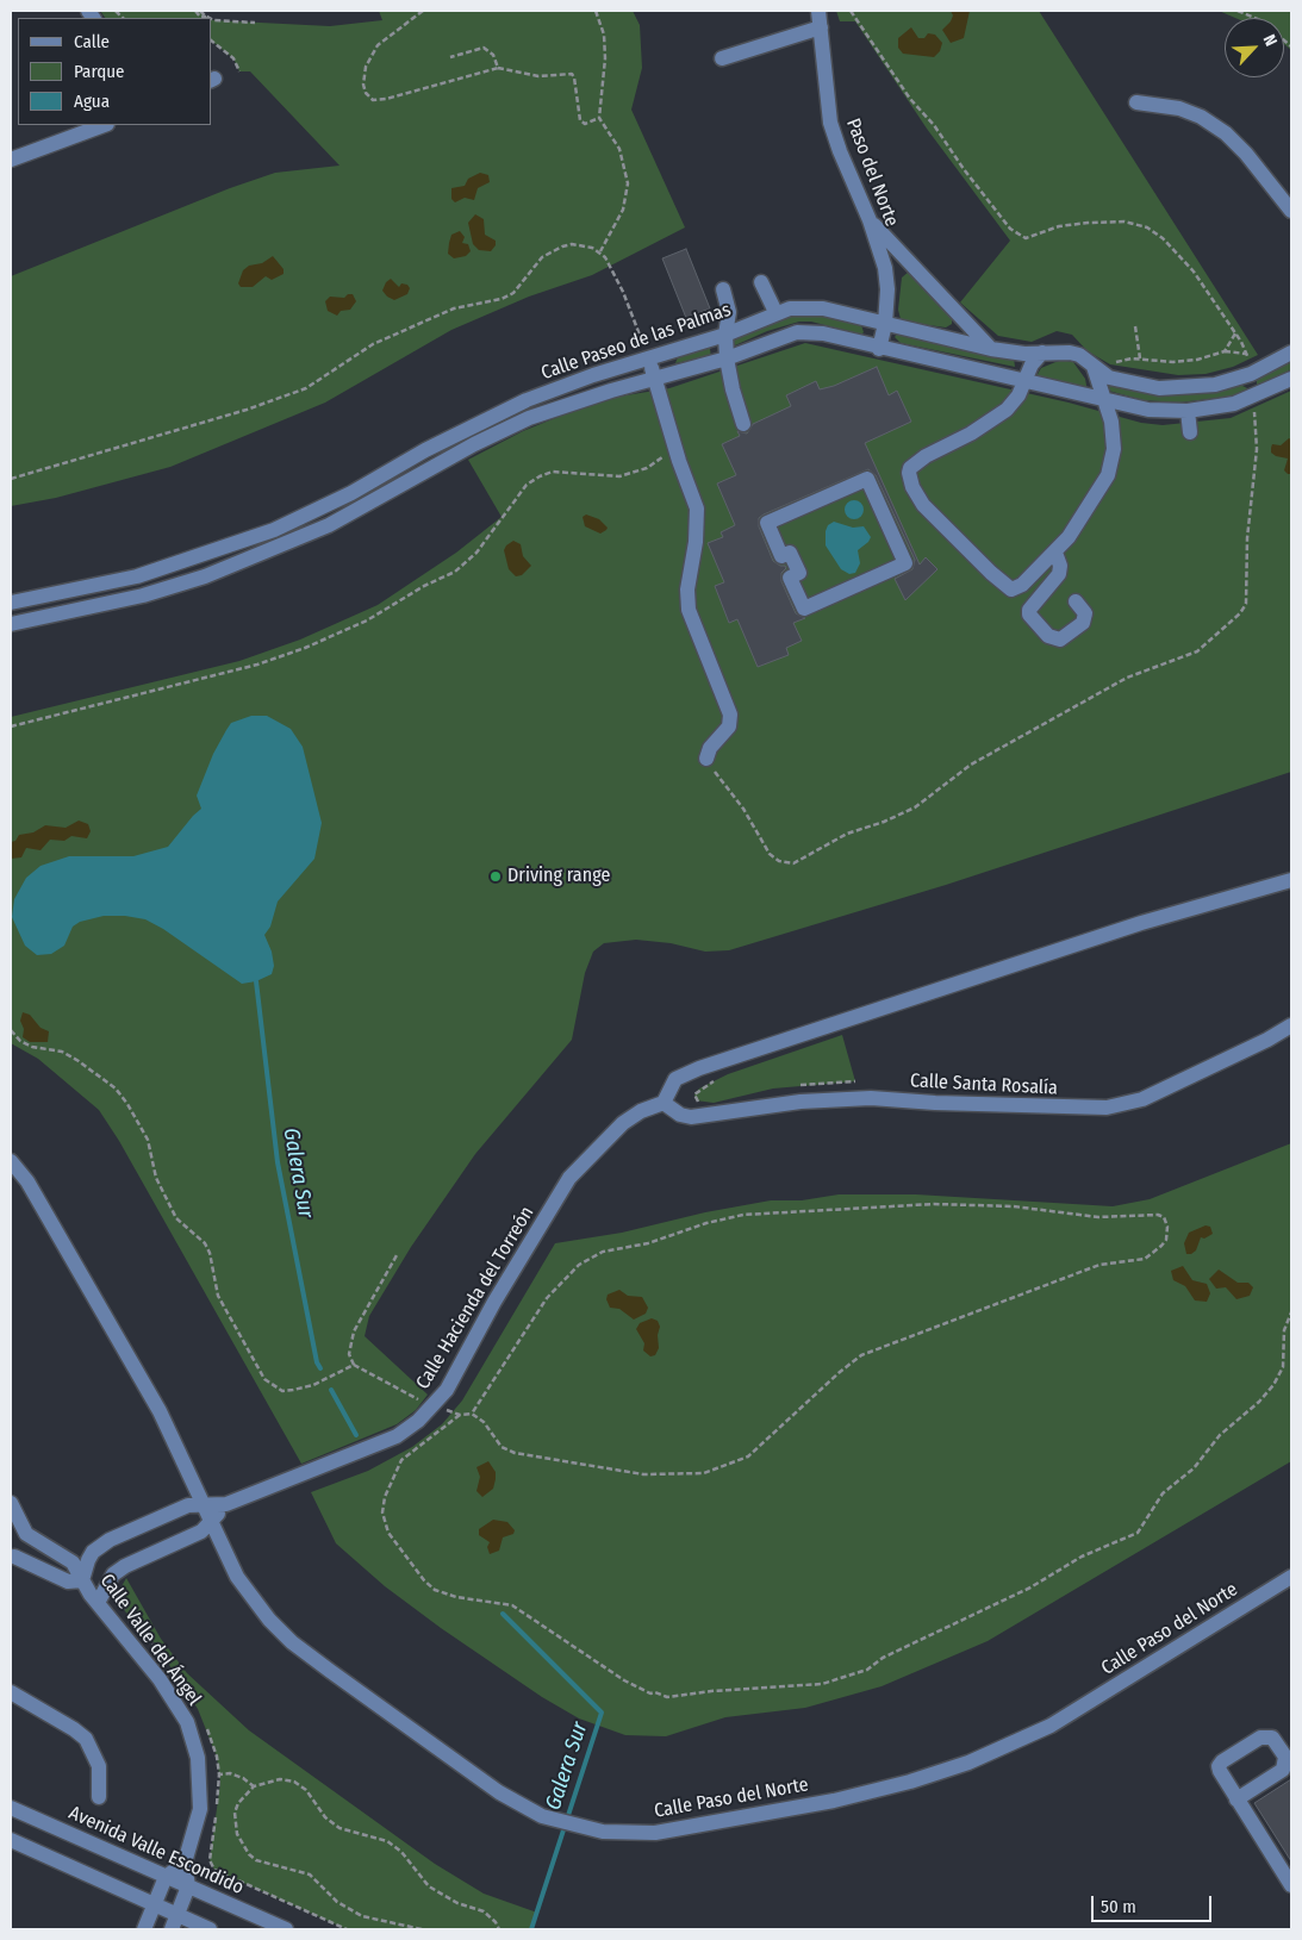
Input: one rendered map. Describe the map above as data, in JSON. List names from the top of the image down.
{
  "streets": {
    "street": [
      "Paso del Norte",
      "Calle Paseo de las Palmas",
      "Calle Santa Rosalía",
      "Calle Hacienda del Torreón",
      "Calle Paso del Norte",
      "Calle Valle del Ángel",
      "Avenida Valle Escondido"
    ]
  },
  "crossings": [
    ["Paso del Norte", "Calle Paseo de las Palmas"],
    ["Calle Santa Rosalía", "Calle Hacienda del Torreón"],
    ["Calle Hacienda del Torreón", "Calle Paso del Norte"],
    ["Calle Hacienda del Torreón", "Calle Valle del Ángel"],
    ["Calle Valle del Ángel", "Avenida Valle Escondido"]
  ],
  "water": ["Galera Sur"],
  "places": ["Driving range"],
  "legend": ["Calle", "Parque", "Agua"],
  "scale_bar": "50 m",
  "north": "top right"
}
